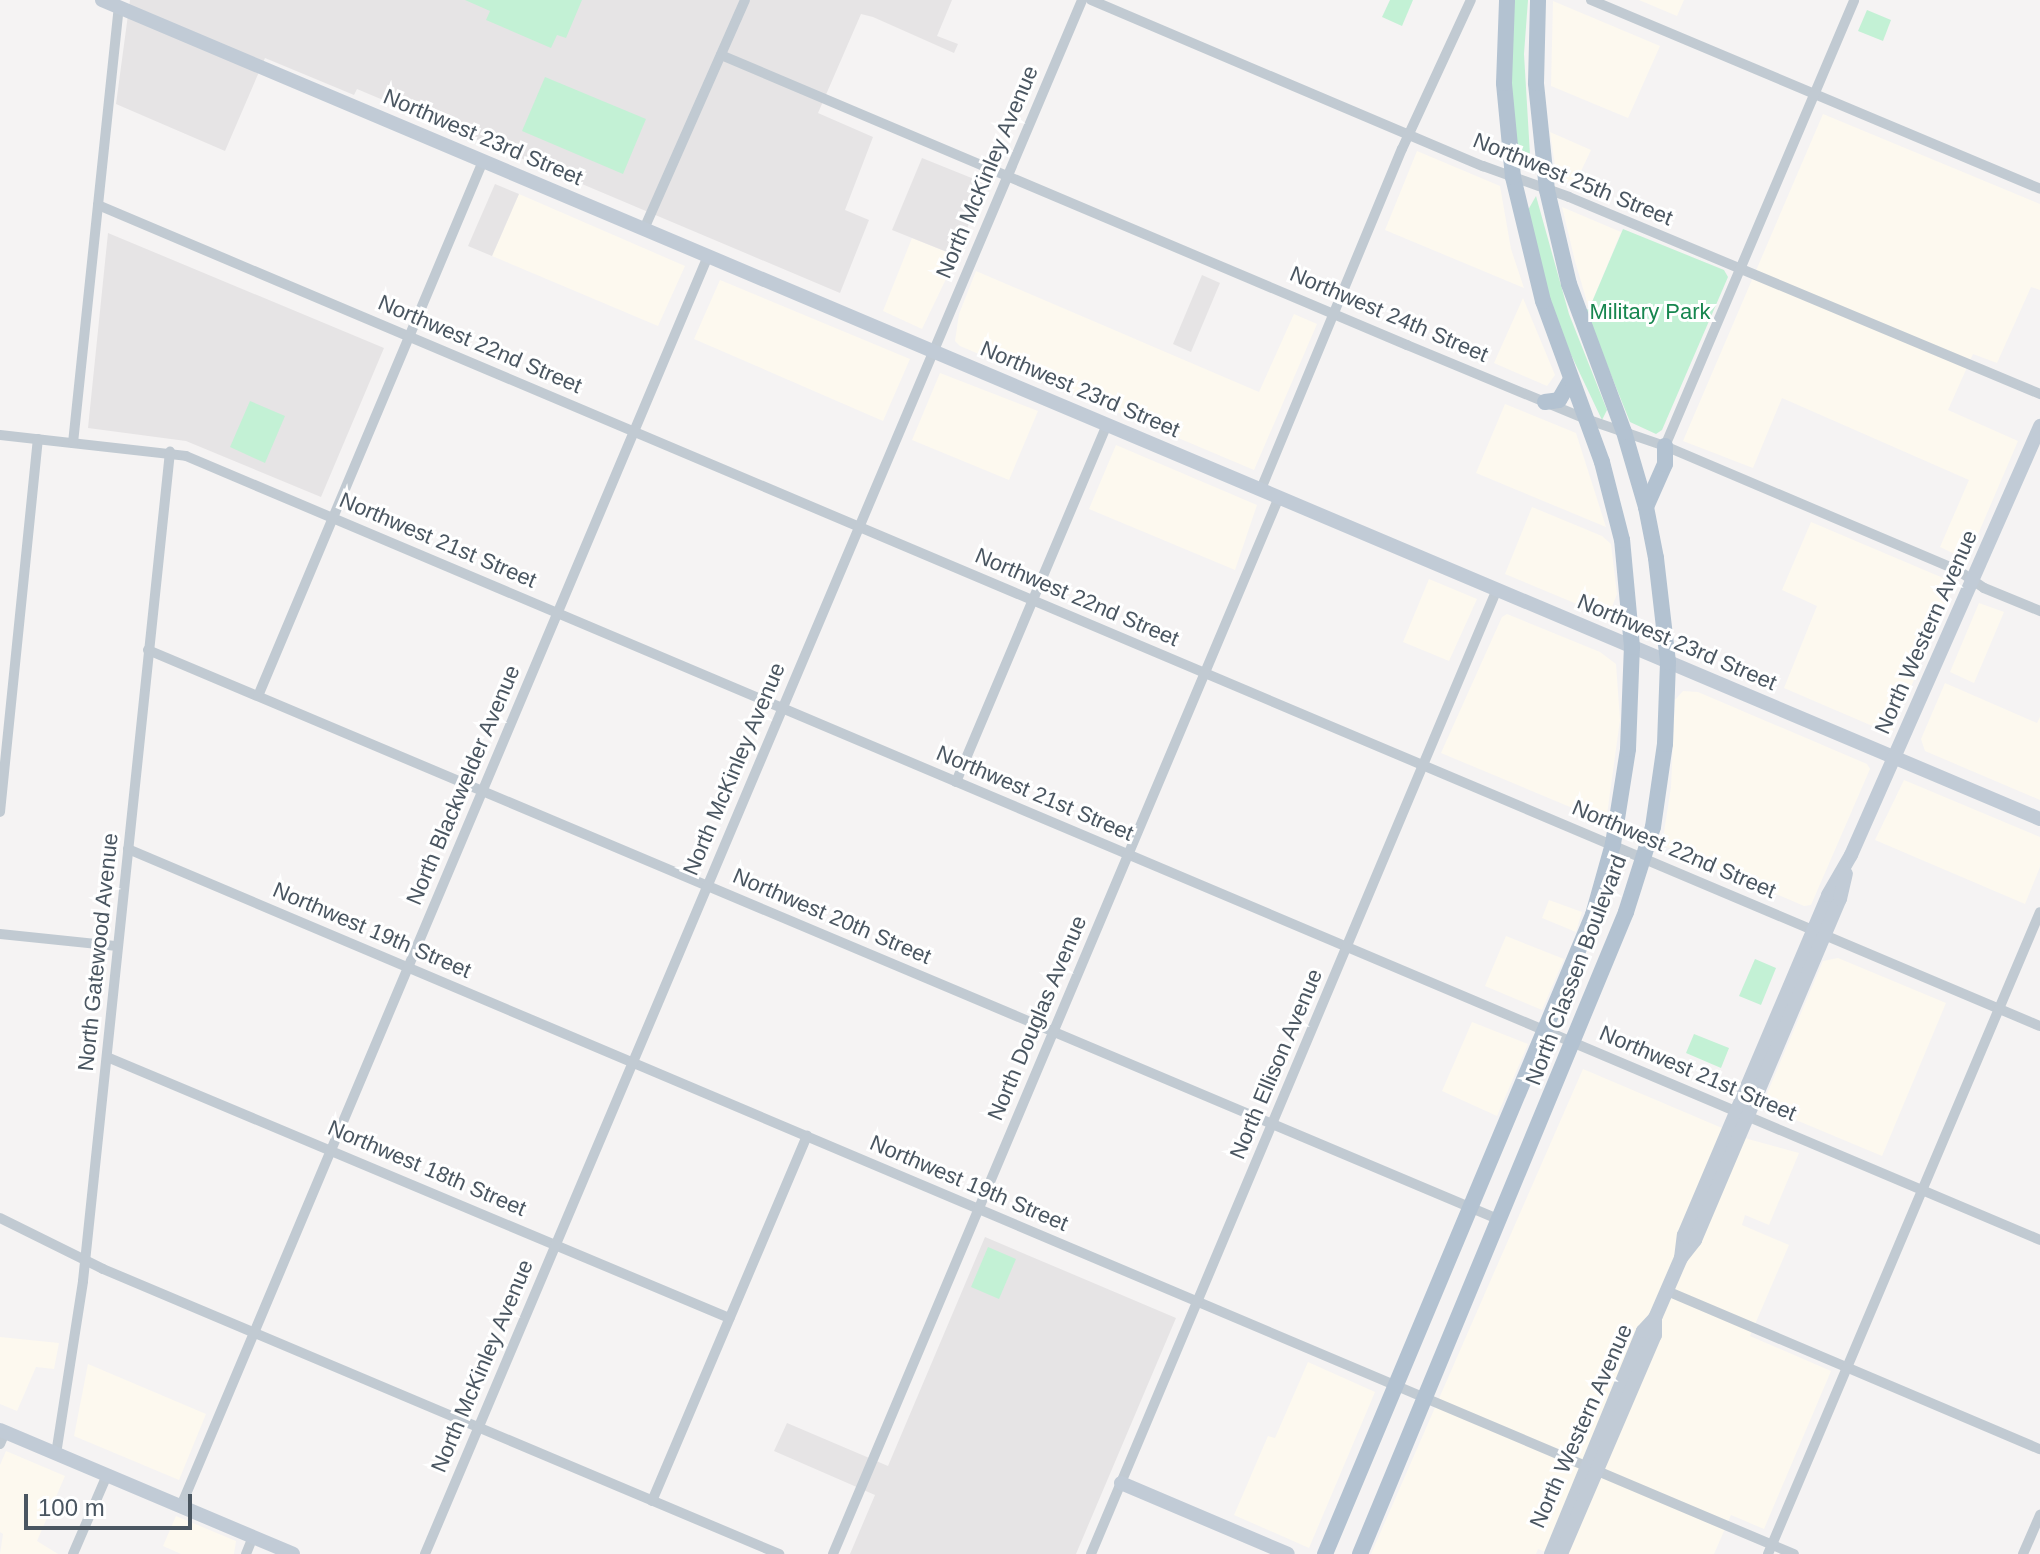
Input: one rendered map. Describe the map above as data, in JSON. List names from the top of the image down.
{
  "streets": {
    "main road": ["Northwest 23rd Street", "North Western Avenue", "North Classen Boulevard"],
    "street": [
      "North McKinley Avenue",
      "Northwest 25th Street",
      "Northwest 24th Street",
      "Northwest 22nd Street",
      "Northwest 21st Street",
      "North Blackwelder Avenue",
      "Northwest 20th Street",
      "Northwest 19th Street",
      "North Gatewood Avenue",
      "North Douglas Avenue",
      "North Ellison Avenue",
      "Northwest 18th Street"
    ]
  },
  "crossings": [
    ["Northwest 23rd Street", "North McKinley Avenue"],
    ["Northwest 23rd Street", "North Western Avenue"],
    ["Northwest 23rd Street", "North Blackwelder Avenue"],
    ["Northwest 23rd Street", "North Classen Boulevard"],
    ["Northwest 23rd Street", "North Douglas Avenue"],
    ["Northwest 23rd Street", "North Ellison Avenue"],
    ["North McKinley Avenue", "Northwest 24th Street"],
    ["North McKinley Avenue", "Northwest 22nd Street"],
    ["North McKinley Avenue", "Northwest 21st Street"],
    ["North McKinley Avenue", "Northwest 20th Street"],
    ["North McKinley Avenue", "Northwest 19th Street"],
    ["North McKinley Avenue", "Northwest 18th Street"],
    ["Northwest 25th Street", "North Classen Boulevard"],
    ["Northwest 24th Street", "North Western Avenue"],
    ["Northwest 24th Street", "North Classen Boulevard"],
    ["Northwest 22nd Street", "North Western Avenue"],
    ["Northwest 22nd Street", "North Blackwelder Avenue"],
    ["Northwest 22nd Street", "North Classen Boulevard"],
    ["Northwest 22nd Street", "North Douglas Avenue"],
    ["Northwest 22nd Street", "North Ellison Avenue"],
    ["Northwest 21st Street", "North Western Avenue"],
    ["Northwest 21st Street", "North Blackwelder Avenue"],
    ["Northwest 21st Street", "North Gatewood Avenue"],
    ["Northwest 21st Street", "North Classen Boulevard"],
    ["Northwest 21st Street", "North Douglas Avenue"],
    ["Northwest 21st Street", "North Ellison Avenue"],
    ["North Western Avenue", "Northwest 19th Street"],
    ["North Blackwelder Avenue", "Northwest 20th Street"],
    ["North Blackwelder Avenue", "Northwest 19th Street"],
    ["North Blackwelder Avenue", "Northwest 18th Street"],
    ["Northwest 20th Street", "North Gatewood Avenue"],
    ["Northwest 20th Street", "North Classen Boulevard"],
    ["Northwest 20th Street", "North Douglas Avenue"],
    ["Northwest 20th Street", "North Ellison Avenue"],
    ["Northwest 19th Street", "North Gatewood Avenue"],
    ["Northwest 19th Street", "North Classen Boulevard"],
    ["Northwest 19th Street", "North Douglas Avenue"],
    ["Northwest 19th Street", "North Ellison Avenue"],
    ["North Gatewood Avenue", "Northwest 18th Street"]
  ],
  "parks": ["Military Park"],
  "scale_bar": "100 m"
}
